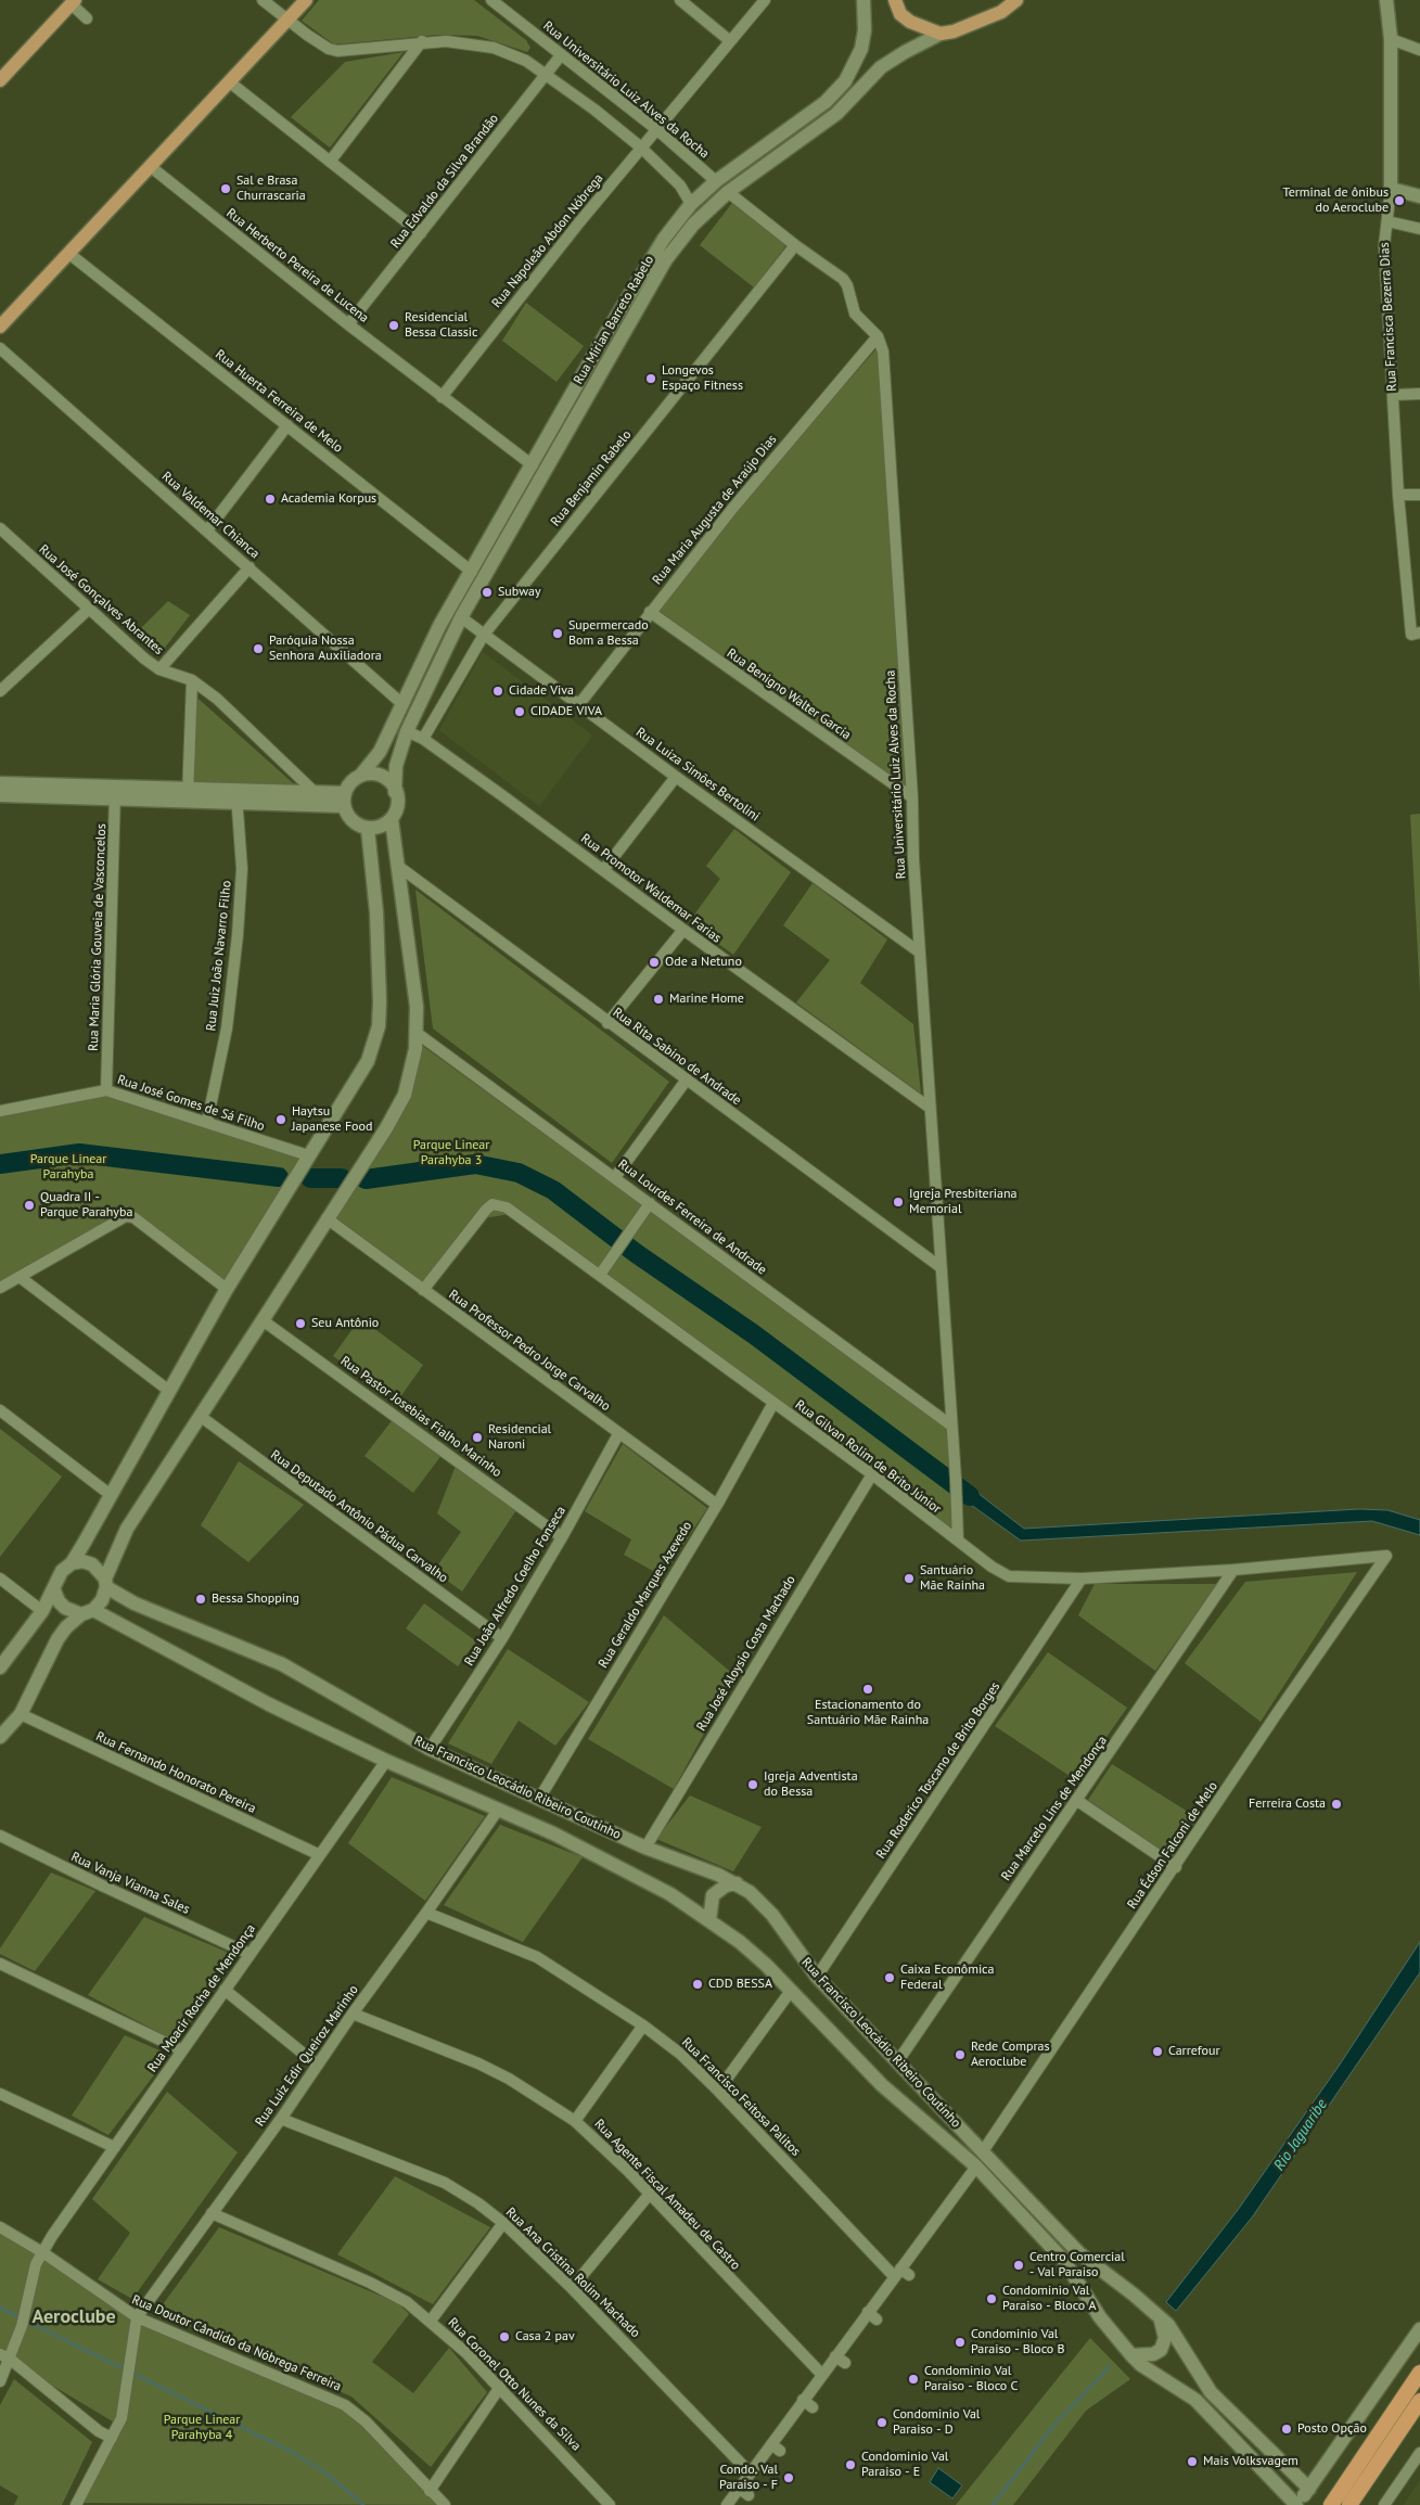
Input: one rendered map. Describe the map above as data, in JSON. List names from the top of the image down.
{
  "streets": {
    "main road": ["Rua Francisca Bezerra Dias", "Rua Mirian Barreto Rabelo", "Rua Francisco Leocádio Ribeiro Coutinho"],
    "street": [
      "Rua Universitário Luiz Alves da Rocha",
      "Rua Edvaldo da Silva Brandão",
      "Rua Napoleão Abdon Nóbrega",
      "Rua Herberto Pereira de Lucena",
      "Rua Huerta Ferreira de Melo",
      "Rua Benjamin Rabelo",
      "Rua Maria Augusta de Araújo Dias",
      "Rua Valdemar Chianca",
      "Rua José Gonçalves Abrantes",
      "Rua Benigno Walter Garcia",
      "Rua Luiza Simões Bertolini",
      "Rua Promotor Waldemar Farias",
      "Rua Maria Glória Gouveia de Vasconcelos",
      "Rua Juiz João Navarro Filho",
      "Rua Rita Sabino de Andrade",
      "Rua José Gomes de Sá Filho",
      "Rua Lourdes Ferreira de Andrade",
      "Rua Professor Pedro Jorge Carvalho",
      "Rua Pastor Josebias Fialho Marinho",
      "Rua Gilvan Rolim de Brito Júnior",
      "Rua Deputado Antônio Pádua Carvalho",
      "Rua João Alfredo Coelho Fonseca",
      "Rua Geraldo Marques Azevedo",
      "Rua José Aloysio Costa Machado",
      "Rua Roderico Toscano de Brito Borges",
      "Rua Fernando Honorato Pereira",
      "Rua Marcelo Lins de Mendonça",
      "Rua Édson Falconi de Melo",
      "Rua Vanja Vianna Sales",
      "Rua Moacir Rocha de Mendonça",
      "Rua Luiz Edir Queiroz Marinho",
      "Rua Francisco Feitosa Palitos",
      "Rua Agente Fiscal Amadeu de Castro",
      "Rua Ana Cristina Rolim Machado",
      "Rua Doutor Cândido da Nóbrega Ferreira",
      "Rua Coronel Otto Nunes da Silva"
    ]
  },
  "crossings": [
    ["Rua Universitário Luiz Alves da Rocha", "Rua Edvaldo da Silva Brandão"],
    ["Rua Universitário Luiz Alves da Rocha", "Rua Napoleão Abdon Nóbrega"],
    ["Rua Universitário Luiz Alves da Rocha", "Rua Mirian Barreto Rabelo"],
    ["Rua Universitário Luiz Alves da Rocha", "Rua Benjamin Rabelo"],
    ["Rua Universitário Luiz Alves da Rocha", "Rua Maria Augusta de Araújo Dias"],
    ["Rua Universitário Luiz Alves da Rocha", "Rua Benigno Walter Garcia"],
    ["Rua Universitário Luiz Alves da Rocha", "Rua Luiza Simões Bertolini"],
    ["Rua Universitário Luiz Alves da Rocha", "Rua Promotor Waldemar Farias"],
    ["Rua Universitário Luiz Alves da Rocha", "Rua Rita Sabino de Andrade"],
    ["Rua Universitário Luiz Alves da Rocha", "Rua Lourdes Ferreira de Andrade"],
    ["Rua Universitário Luiz Alves da Rocha", "Rua Gilvan Rolim de Brito Júnior"],
    ["Rua Edvaldo da Silva Brandão", "Rua Herberto Pereira de Lucena"],
    ["Rua Napoleão Abdon Nóbrega", "Rua Herberto Pereira de Lucena"],
    ["Rua Herberto Pereira de Lucena", "Rua Mirian Barreto Rabelo"],
    ["Rua Mirian Barreto Rabelo", "Rua Huerta Ferreira de Melo"],
    ["Rua Mirian Barreto Rabelo", "Rua Valdemar Chianca"],
    ["Rua Mirian Barreto Rabelo", "Rua Luiza Simões Bertolini"],
    ["Rua Mirian Barreto Rabelo", "Rua Promotor Waldemar Farias"],
    ["Rua Benjamin Rabelo", "Rua Luiza Simões Bertolini"],
    ["Rua Benjamin Rabelo", "Rua Promotor Waldemar Farias"],
    ["Rua Maria Augusta de Araújo Dias", "Rua Benigno Walter Garcia"],
    ["Rua Maria Augusta de Araújo Dias", "Rua Luiza Simões Bertolini"],
    ["Rua Maria Glória Gouveia de Vasconcelos", "Rua José Gomes de Sá Filho"],
    ["Rua Juiz João Navarro Filho", "Rua José Gomes de Sá Filho"],
    ["Rua Professor Pedro Jorge Carvalho", "Rua Gilvan Rolim de Brito Júnior"],
    ["Rua Professor Pedro Jorge Carvalho", "Rua João Alfredo Coelho Fonseca"],
    ["Rua Professor Pedro Jorge Carvalho", "Rua Geraldo Marques Azevedo"],
    ["Rua Pastor Josebias Fialho Marinho", "Rua João Alfredo Coelho Fonseca"],
    ["Rua Gilvan Rolim de Brito Júnior", "Rua Geraldo Marques Azevedo"],
    ["Rua Gilvan Rolim de Brito Júnior", "Rua José Aloysio Costa Machado"],
    ["Rua Gilvan Rolim de Brito Júnior", "Rua Roderico Toscano de Brito Borges"],
    ["Rua Gilvan Rolim de Brito Júnior", "Rua Marcelo Lins de Mendonça"],
    ["Rua Gilvan Rolim de Brito Júnior", "Rua Édson Falconi de Melo"],
    ["Rua Deputado Antônio Pádua Carvalho", "Rua João Alfredo Coelho Fonseca"],
    ["Rua João Alfredo Coelho Fonseca", "Rua Francisco Leocádio Ribeiro Coutinho"],
    ["Rua Geraldo Marques Azevedo", "Rua Francisco Leocádio Ribeiro Coutinho"],
    ["Rua José Aloysio Costa Machado", "Rua Francisco Leocádio Ribeiro Coutinho"],
    ["Rua Roderico Toscano de Brito Borges", "Rua Francisco Leocádio Ribeiro Coutinho"],
    ["Rua Fernando Honorato Pereira", "Rua Moacir Rocha de Mendonça"],
    ["Rua Francisco Leocádio Ribeiro Coutinho", "Rua Marcelo Lins de Mendonça"],
    ["Rua Francisco Leocádio Ribeiro Coutinho", "Rua Édson Falconi de Melo"],
    ["Rua Francisco Leocádio Ribeiro Coutinho", "Rua Moacir Rocha de Mendonça"],
    ["Rua Francisco Leocádio Ribeiro Coutinho", "Rua Luiz Edir Queiroz Marinho"],
    ["Rua Vanja Vianna Sales", "Rua Moacir Rocha de Mendonça"],
    ["Rua Moacir Rocha de Mendonça", "Rua Doutor Cândido da Nóbrega Ferreira"],
    ["Rua Luiz Edir Queiroz Marinho", "Rua Francisco Feitosa Palitos"],
    ["Rua Luiz Edir Queiroz Marinho", "Rua Agente Fiscal Amadeu de Castro"],
    ["Rua Luiz Edir Queiroz Marinho", "Rua Ana Cristina Rolim Machado"],
    ["Rua Luiz Edir Queiroz Marinho", "Rua Doutor Cândido da Nóbrega Ferreira"],
    ["Rua Luiz Edir Queiroz Marinho", "Rua Coronel Otto Nunes da Silva"]
  ],
  "districts": ["Aeroclube"],
  "water": ["Rio Jaguaribe"],
  "parks": ["Parque Linear Parahyba 3", "Parque Linear Parahyba", "Parque Linear Parahyba 4"],
  "places": [
    "Sal e Brasa Churrascaria",
    "Terminal de ônibus do Aeroclube",
    "Residencial Bessa Classic",
    "Longevos Espaço Fitness",
    "Academia Korpus",
    "Subway",
    "Supermercado Bom a Bessa",
    "Paróquia Nossa Senhora Auxiliadora",
    "Cidade Viva",
    "CIDADE VIVA",
    "Ode a Netuno",
    "Marine Home",
    "Haytsu Japanese Food",
    "Igreja Presbiteriana Memorial",
    "Quadra II - Parque Parahyba",
    "Seu Antônio",
    "Residencial Naroni",
    "Santuário Mãe Rainha",
    "Bessa Shopping",
    "Estacionamento do Santuário Mãe Rainha",
    "Igreja Adventista do Bessa",
    "Ferreira Costa",
    "Caixa Econômica Federal",
    "CDD BESSA",
    "Carrefour",
    "Rede Compras Aeroclube",
    "Centro Comercial - Val Paraiso",
    "Condominio Val Paraiso - Bloco A",
    "Casa 2 pav",
    "Condominio Val Paraiso - Bloco B",
    "Condominio Val Paraiso - Bloco C",
    "Condominio Val Paraiso - D",
    "Posto Opção",
    "Mais Volksvagem",
    "Condominio Val Paraiso - E",
    "Condo. Val Paraiso - F"
  ]
}
